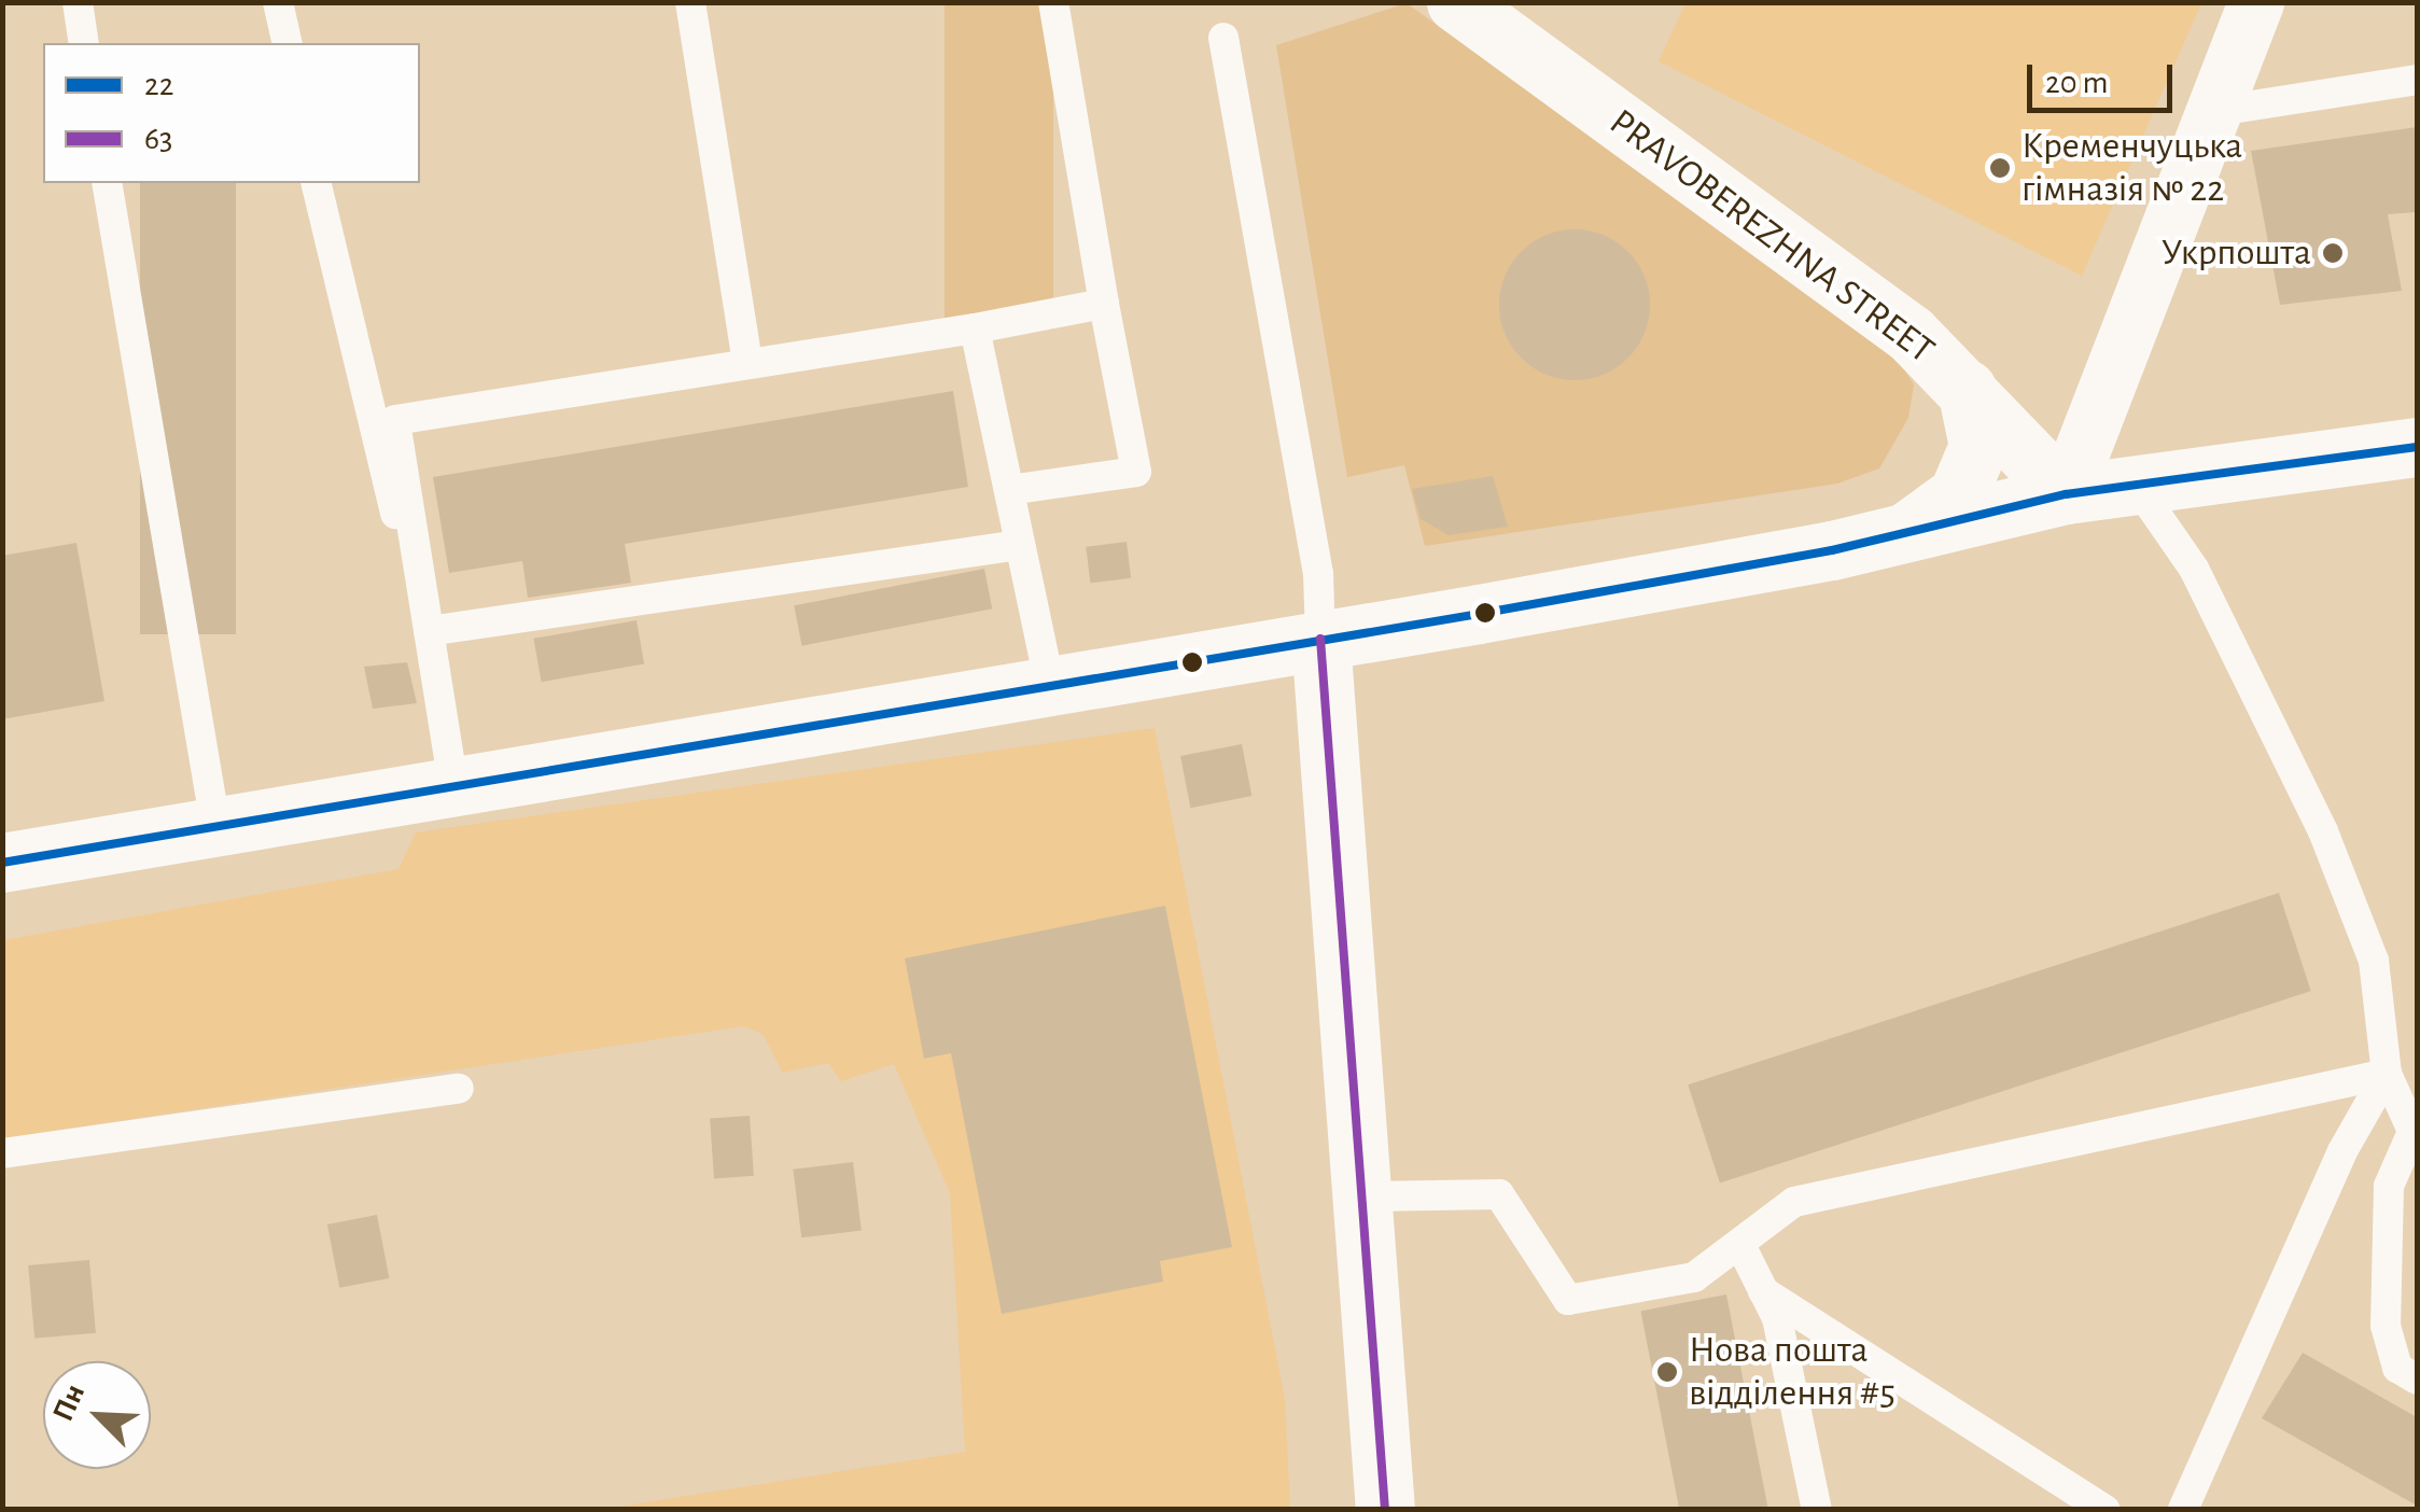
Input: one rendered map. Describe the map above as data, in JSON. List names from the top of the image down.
{
  "streets": {
    "main road": ["PRAVOBEREZHNA STREET"]
  },
  "places": ["Кременчуцька гімназія № 22", "Укрпошта", "Нова пошта відділення #5"],
  "lines": ["transit line 22", "transit line 63"],
  "legend": ["22", "63"],
  "scale_bar": "20 m",
  "north": "top left"
}
